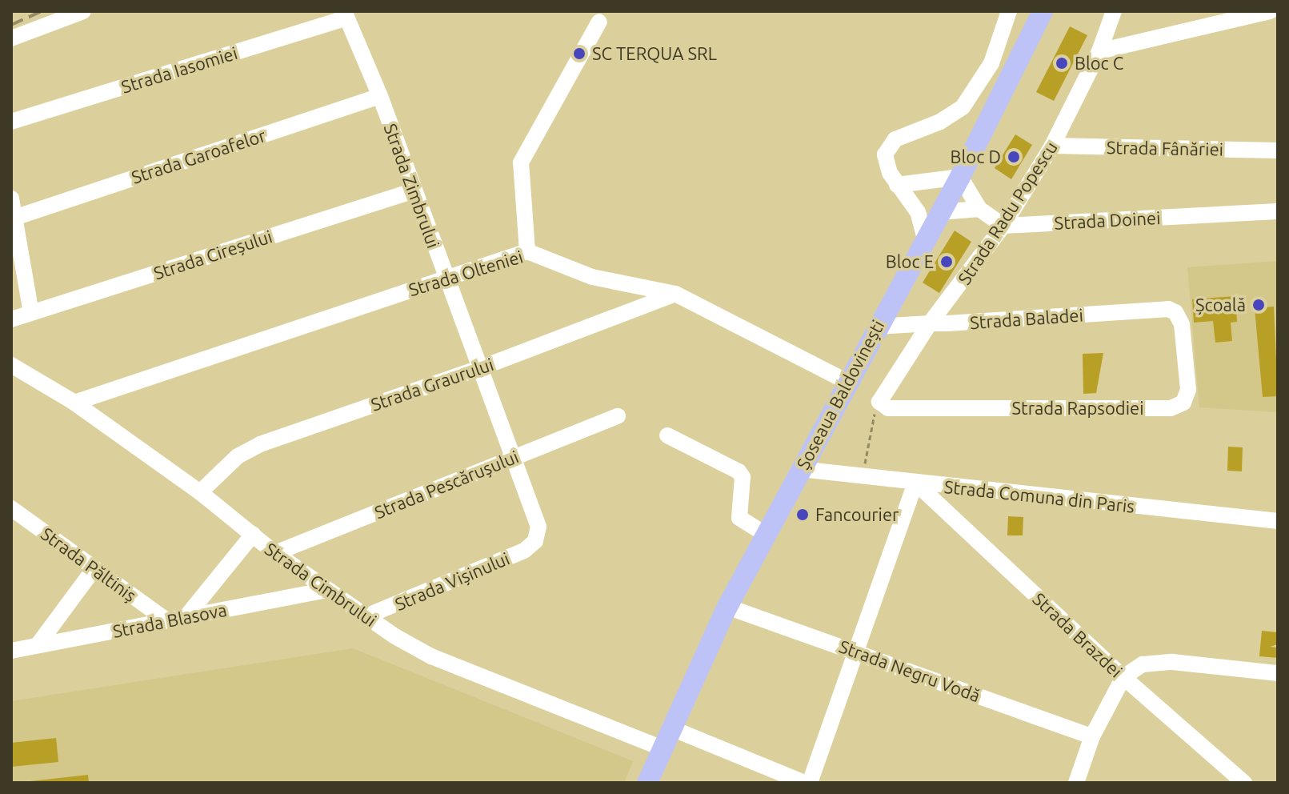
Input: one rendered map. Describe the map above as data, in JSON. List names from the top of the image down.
{
  "streets": {
    "main road": ["Șoseaua Baldovinești"],
    "street": [
      "Strada Iasomiei",
      "Strada Fânăriei",
      "Strada Garoafelor",
      "Strada Zimbrului",
      "Strada Radu Popescu",
      "Strada Doinei",
      "Strada Cireșului",
      "Strada Olteniei",
      "Strada Baladei",
      "Strada Graurului",
      "Strada Rapsodiei",
      "Strada Pescărușului",
      "Strada Comuna din Paris",
      "Strada Păltiniș",
      "Strada Vișinului",
      "Strada Cimbrului",
      "Strada Blasova",
      "Strada Brazdei",
      "Strada Negru Vodă"
    ]
  },
  "crossings": [
    ["Strada Iasomiei", "Strada Zimbrului"],
    ["Strada Fânăriei", "Strada Radu Popescu"],
    ["Strada Garoafelor", "Strada Zimbrului"],
    ["Strada Zimbrului", "Strada Cireșului"],
    ["Strada Zimbrului", "Strada Olteniei"],
    ["Strada Zimbrului", "Strada Graurului"],
    ["Strada Zimbrului", "Strada Pescărușului"],
    ["Strada Zimbrului", "Strada Vișinului"],
    ["Strada Radu Popescu", "Strada Doinei"],
    ["Strada Radu Popescu", "Strada Baladei"],
    ["Strada Radu Popescu", "Strada Rapsodiei"],
    ["Strada Olteniei", "Strada Graurului"],
    ["Strada Olteniei", "Șoseaua Baldovinești"],
    ["Strada Olteniei", "Strada Cimbrului"],
    ["Strada Baladei", "Șoseaua Baldovinești"],
    ["Strada Baladei", "Strada Rapsodiei"],
    ["Strada Graurului", "Strada Cimbrului"],
    ["Șoseaua Baldovinești", "Strada Comuna din Paris"],
    ["Șoseaua Baldovinești", "Strada Cimbrului"],
    ["Șoseaua Baldovinești", "Strada Negru Vodă"],
    ["Strada Pescărușului", "Strada Cimbrului"],
    ["Strada Comuna din Paris", "Strada Brazdei"],
    ["Strada Păltiniș", "Strada Blasova"],
    ["Strada Vișinului", "Strada Cimbrului"],
    ["Strada Cimbrului", "Strada Blasova"]
  ],
  "places": [
    "SC TERQUA SRL",
    "Bloc C",
    "Bloc D",
    "Bloc E",
    "Școală",
    "Fancourier"
  ]
}
